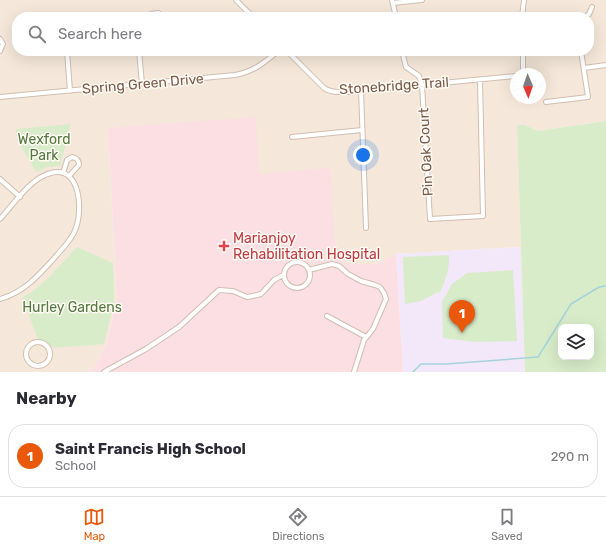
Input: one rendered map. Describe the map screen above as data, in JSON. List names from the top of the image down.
{
  "streets": {
    "street": ["Spring Green Drive", "Stonebridge Trail", "Pin Oak Court"]
  },
  "crossings": [
    ["Stonebridge Trail", "Pin Oak Court"]
  ],
  "parks": ["Wexford Park", "Hurley Gardens"],
  "places": {
    "health": ["Marianjoy Rehabilitation Hospital"]
  },
  "north": "bottom",
  "page": {
    "search": "Search here",
    "pins": "1",
    "heading": "Nearby",
    "list": [
      {
        "mark": "1",
        "name": "Saint Francis High School",
        "note": "School",
        "value": "290 m"
      }
    ],
    "nav": ["Map", "Directions", "Saved"]
  }
}
